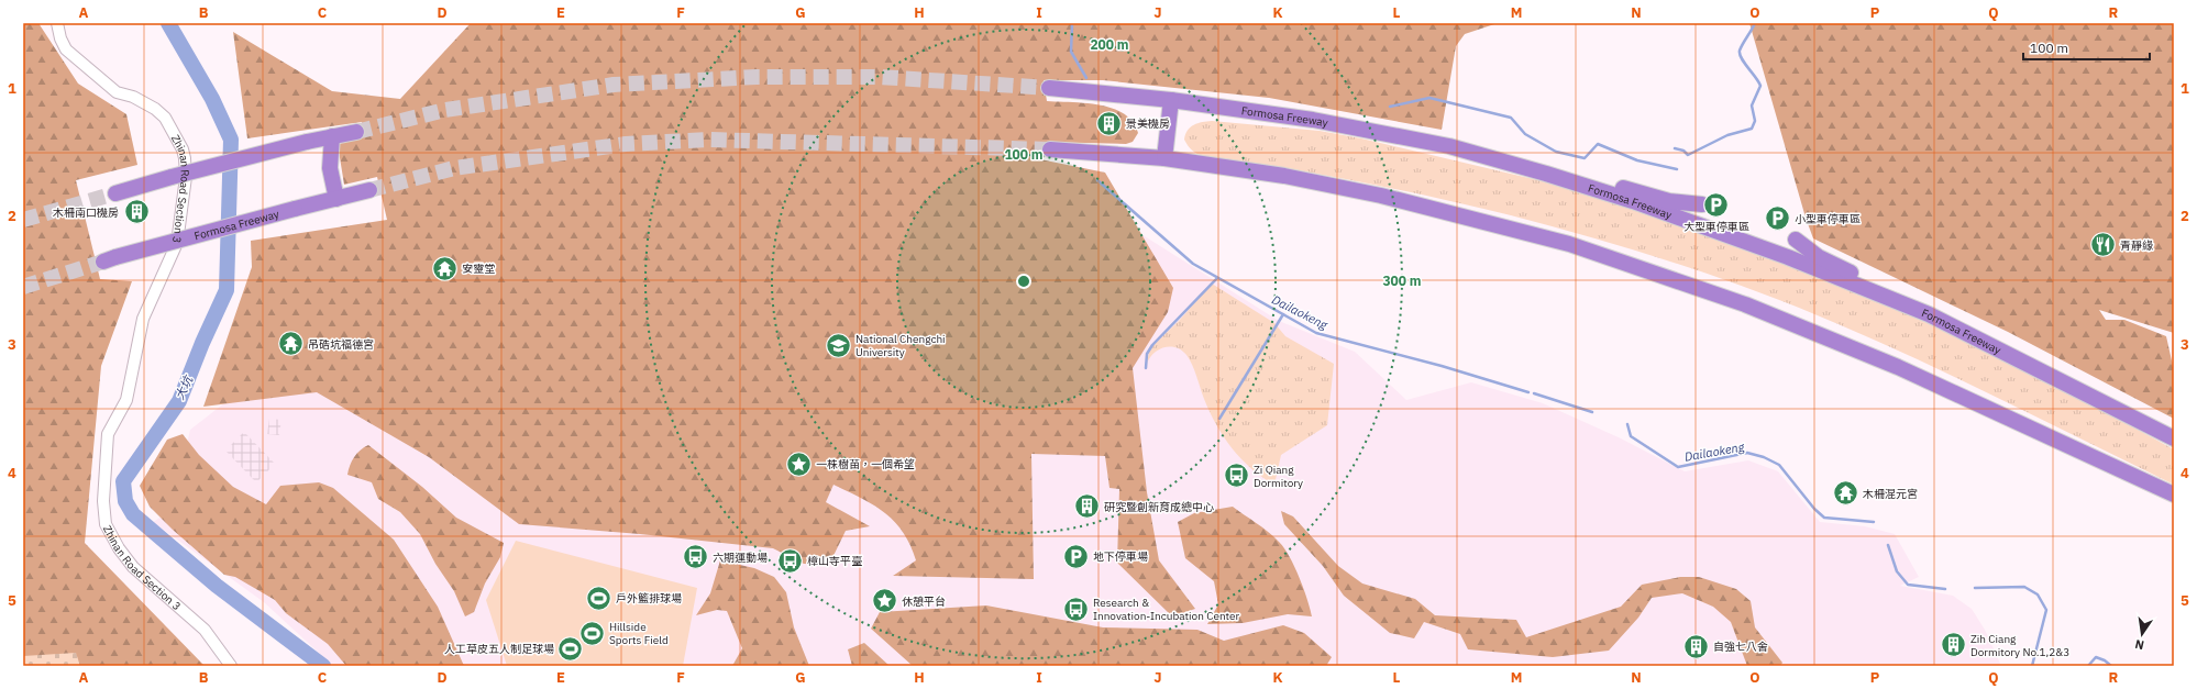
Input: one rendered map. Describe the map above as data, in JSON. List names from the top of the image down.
{
  "streets": {
    "highway": ["Formosa Freeway"],
    "street": ["Zhinan Road Section 3"]
  },
  "water": ["Dailaokeng", "大坑"],
  "places": {
    "building": [
      "景美機房",
      "木柵南口機房",
      "研究暨創新育成總中心",
      "Zih Ciang Dormitory No.1,2&3",
      "自強七八舍"
    ],
    "parking": ["大型車停車區", "小型車停車區", "地下停車場"],
    "restaurant": ["青靜緣"],
    "temple": ["安靈堂", "吊硞坑福德宮", "木柵混元宮"],
    "school or university": ["National Chengchi University"],
    "place": ["一株樹苗，一個希望", "休憩平台"],
    "bus stop": [
      "Zi Qiang Dormitory",
      "六期運動場",
      "樟山寺平臺",
      "Research & Innovation-Incubation Center"
    ],
    "sports": ["戶外籃排球場", "Hillside Sports Field", "人工草皮五人制足球場"]
  },
  "scale_bar": "100 m",
  "north": "bottom",
  "grid": {
    "columns": [
      "A",
      "B",
      "C",
      "D",
      "E",
      "F",
      "G",
      "H",
      "I",
      "J",
      "K",
      "L",
      "M",
      "N",
      "O",
      "P",
      "Q",
      "R"
    ],
    "rows": [
      "1",
      "2",
      "3",
      "4",
      "5"
    ]
  },
  "rings": ["200 m", "100 m", "300 m"]
}
